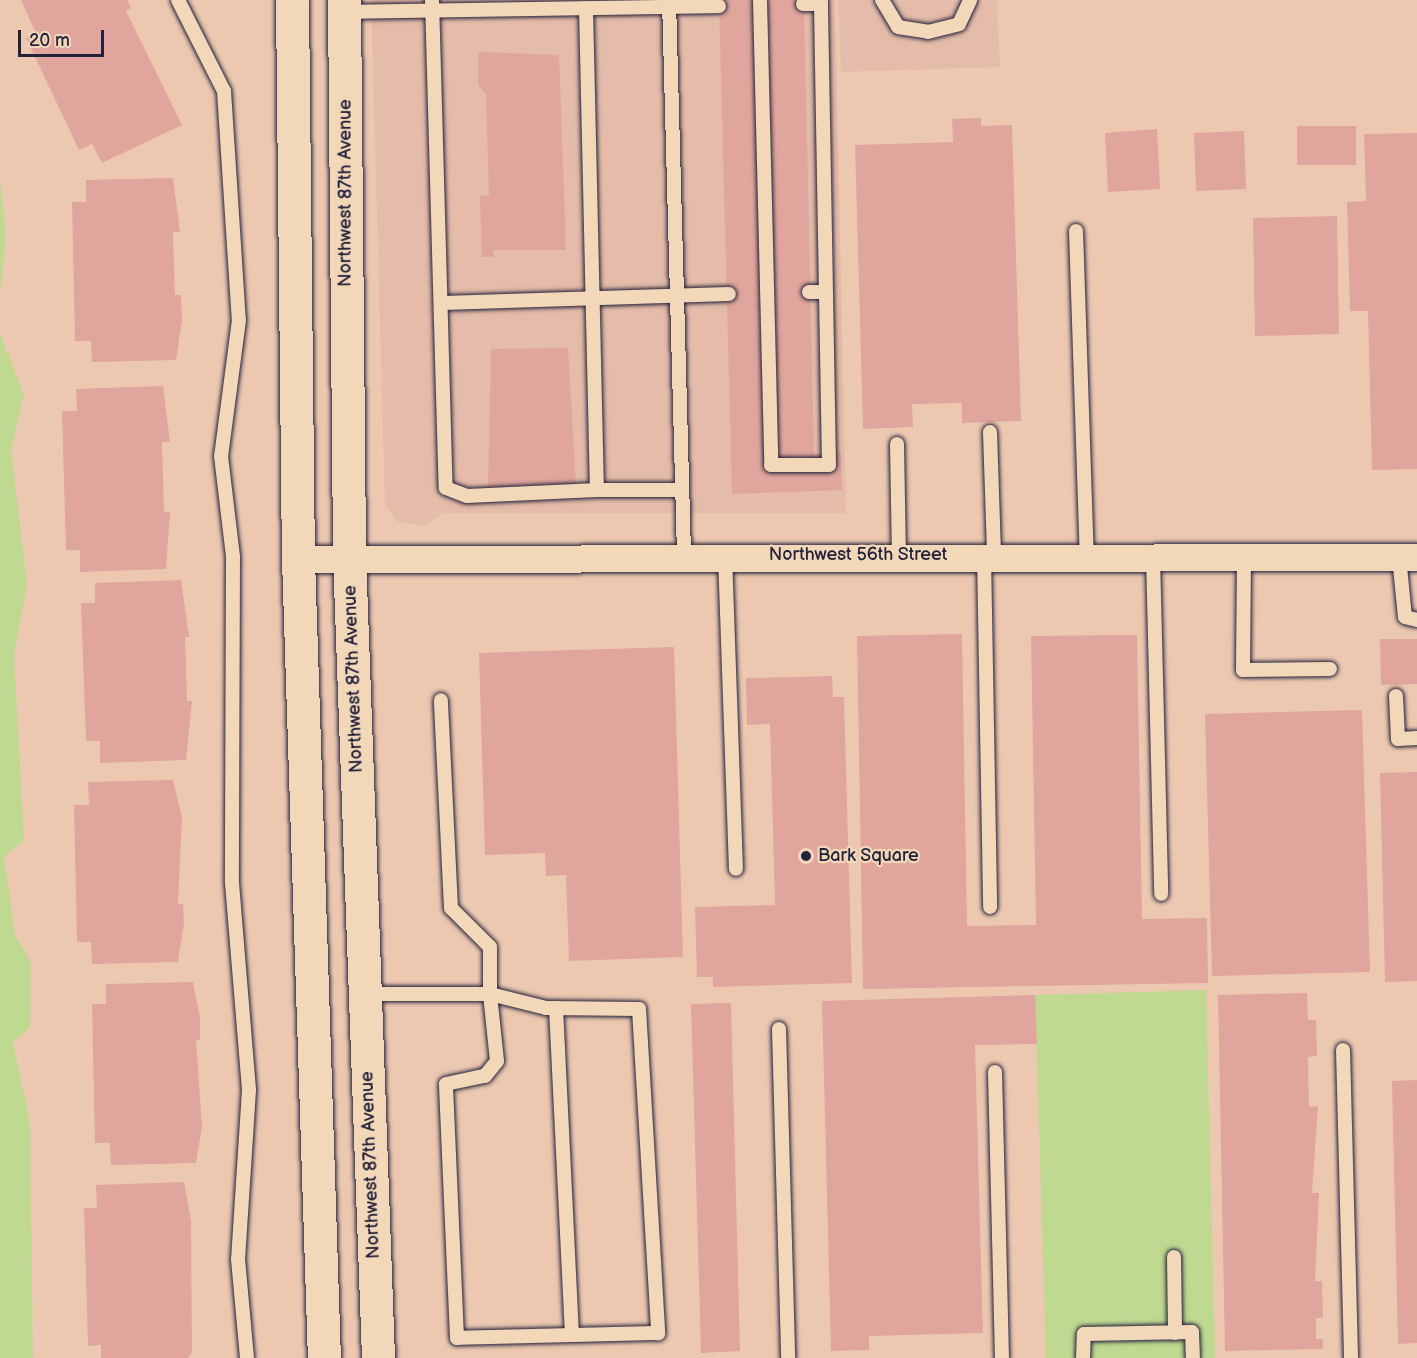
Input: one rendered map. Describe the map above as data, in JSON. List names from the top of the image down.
{
  "streets": {
    "main road": ["Northwest 87th Avenue"],
    "street": ["Northwest 56th Street"]
  },
  "crossings": [
    ["Northwest 87th Avenue", "Northwest 56th Street"]
  ],
  "places": ["Bark Square"],
  "scale_bar": "20 m"
}
